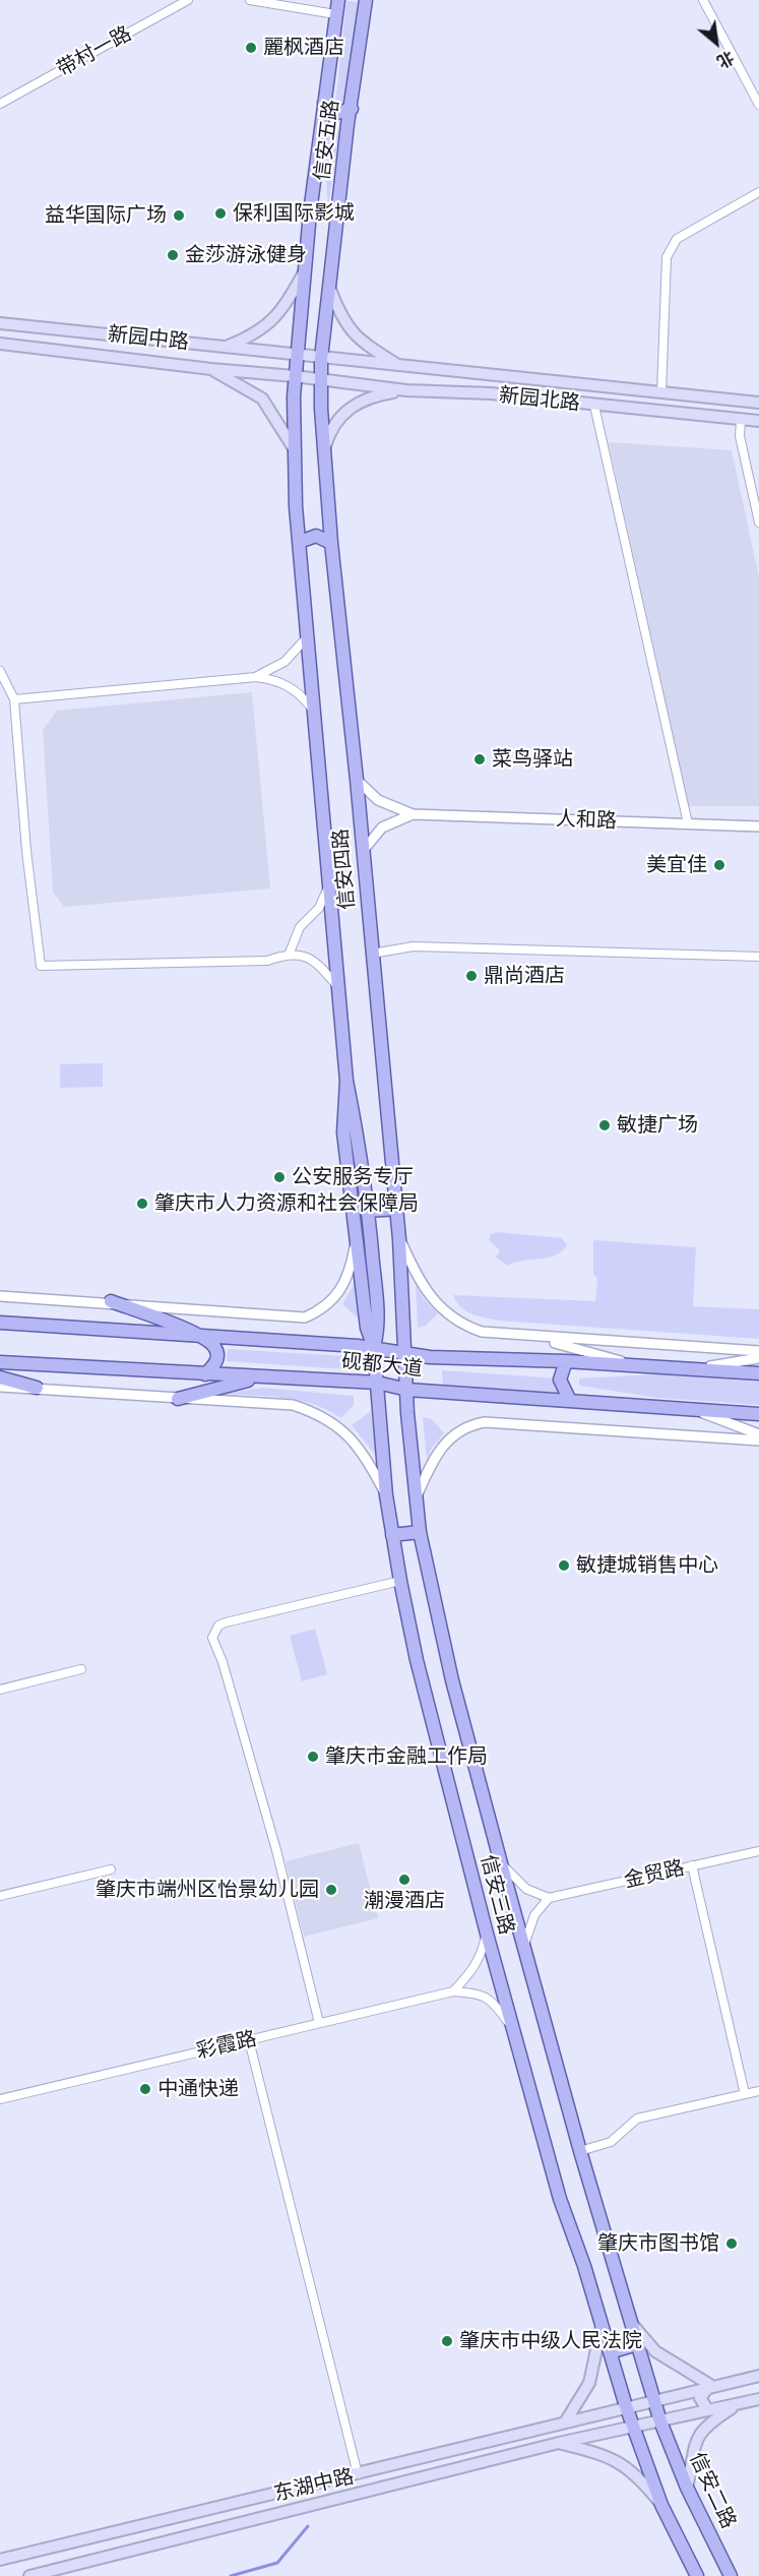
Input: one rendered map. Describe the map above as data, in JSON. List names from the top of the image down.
{
  "streets": {
    "main road": [
      "信安五路",
      "新园中路",
      "新园北路",
      "信安四路",
      "砚都大道",
      "信安三路",
      "东湖中路",
      "信安二路"
    ],
    "street": [
      "带村一路",
      "人和路",
      "金贸路",
      "彩霞路"
    ]
  },
  "crossings": [
    ["信安五路", "新园中路"],
    ["信安五路", "新园北路"],
    ["信安五路", "信安四路"],
    ["新园中路", "新园北路"],
    ["新园中路", "信安四路"],
    ["新园北路", "信安四路"],
    ["信安四路", "砚都大道"],
    ["信安四路", "信安三路"],
    ["砚都大道", "信安三路"],
    ["信安三路", "东湖中路"],
    ["信安三路", "信安二路"],
    ["东湖中路", "信安二路"]
  ],
  "places": [
    "麗枫酒店",
    "保利国际影城",
    "益华国际广场",
    "金莎游泳健身",
    "菜鸟驿站",
    "美宜佳",
    "鼎尚酒店",
    "敏捷广场",
    "公安服务专厅",
    "肇庆市人力资源和社会保障局",
    "敏捷城销售中心",
    "肇庆市金融工作局",
    "潮漫酒店",
    "肇庆市端州区怡景幼儿园",
    "中通快递",
    "肇庆市图书馆",
    "肇庆市中级人民法院"
  ],
  "north": "bottom right"
}
